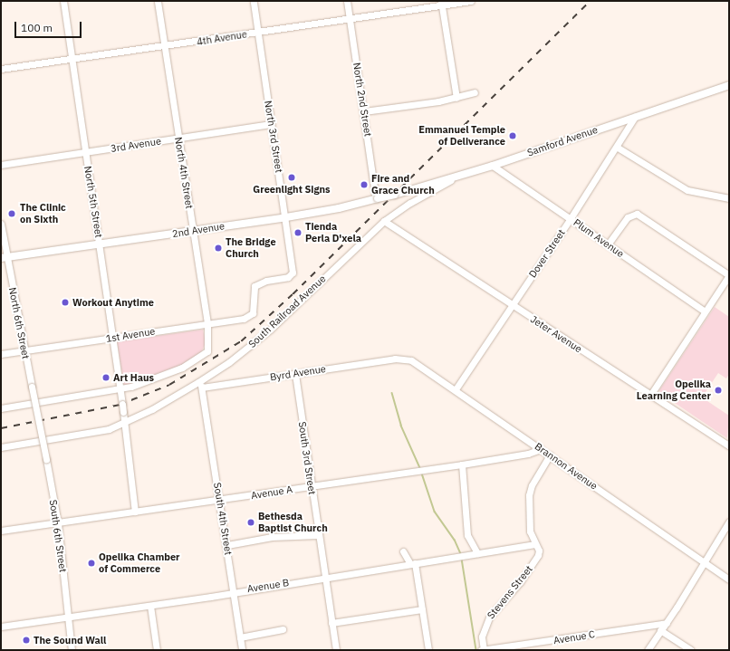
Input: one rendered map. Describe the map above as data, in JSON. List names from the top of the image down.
{
  "streets": {
    "main road": ["Samford Avenue", "2nd Avenue"],
    "street": [
      "4th Avenue",
      "North 2nd Street",
      "North 3rd Street",
      "3rd Avenue",
      "North 4th Street",
      "North 5th Street",
      "Plum Avenue",
      "Dover Street",
      "South Railroad Avenue",
      "North 6th Street",
      "Jeter Avenue",
      "1st Avenue",
      "Byrd Avenue",
      "South 3rd Street",
      "Brannon Avenue",
      "Avenue A",
      "South 4th Street",
      "South 6th Street",
      "Avenue B",
      "Stevens Street",
      "Avenue C"
    ]
  },
  "crossings": [
    ["4th Avenue", "North 2nd Street"],
    ["4th Avenue", "North 3rd Street"],
    ["4th Avenue", "North 4th Street"],
    ["4th Avenue", "North 5th Street"],
    ["North 2nd Street", "2nd Avenue"],
    ["North 3rd Street", "3rd Avenue"],
    ["North 3rd Street", "2nd Avenue"],
    ["North 3rd Street", "1st Avenue"],
    ["Samford Avenue", "2nd Avenue"],
    ["Samford Avenue", "Plum Avenue"],
    ["Samford Avenue", "Dover Street"],
    ["Samford Avenue", "South Railroad Avenue"],
    ["3rd Avenue", "North 4th Street"],
    ["3rd Avenue", "North 5th Street"],
    ["North 4th Street", "North 5th Street"],
    ["North 4th Street", "2nd Avenue"],
    ["North 4th Street", "1st Avenue"],
    ["North 5th Street", "2nd Avenue"],
    ["North 5th Street", "South Railroad Avenue"],
    ["North 5th Street", "1st Avenue"],
    ["North 5th Street", "Avenue A"],
    ["2nd Avenue", "North 6th Street"],
    ["Plum Avenue", "Dover Street"],
    ["Dover Street", "Jeter Avenue"],
    ["Dover Street", "Brannon Avenue"],
    ["South Railroad Avenue", "Jeter Avenue"],
    ["South Railroad Avenue", "Byrd Avenue"],
    ["South Railroad Avenue", "South 4th Street"],
    ["North 6th Street", "1st Avenue"],
    ["North 6th Street", "South 6th Street"],
    ["Byrd Avenue", "South 3rd Street"],
    ["Byrd Avenue", "Brannon Avenue"],
    ["Byrd Avenue", "South 4th Street"],
    ["South 3rd Street", "Avenue A"],
    ["South 3rd Street", "Avenue B"],
    ["Brannon Avenue", "Avenue A"],
    ["Brannon Avenue", "Stevens Street"],
    ["Avenue A", "South 4th Street"],
    ["Avenue A", "South 6th Street"],
    ["South 4th Street", "Avenue B"],
    ["South 6th Street", "Avenue B"],
    ["Avenue B", "Stevens Street"],
    ["Stevens Street", "Avenue C"]
  ],
  "places": [
    "Emmanuel Temple of Deliverance",
    "Greenlight Signs",
    "Fire and Grace Church",
    "The Clinic on Sixth",
    "Tienda Perla D'xela",
    "The Bridge Church",
    "Workout Anytime",
    "Art Haus",
    "Opelika Learning Center",
    "Bethesda Baptist Church",
    "Opelika Chamber of Commerce",
    "The Sound Wall"
  ],
  "scale_bar": "100 m"
}
